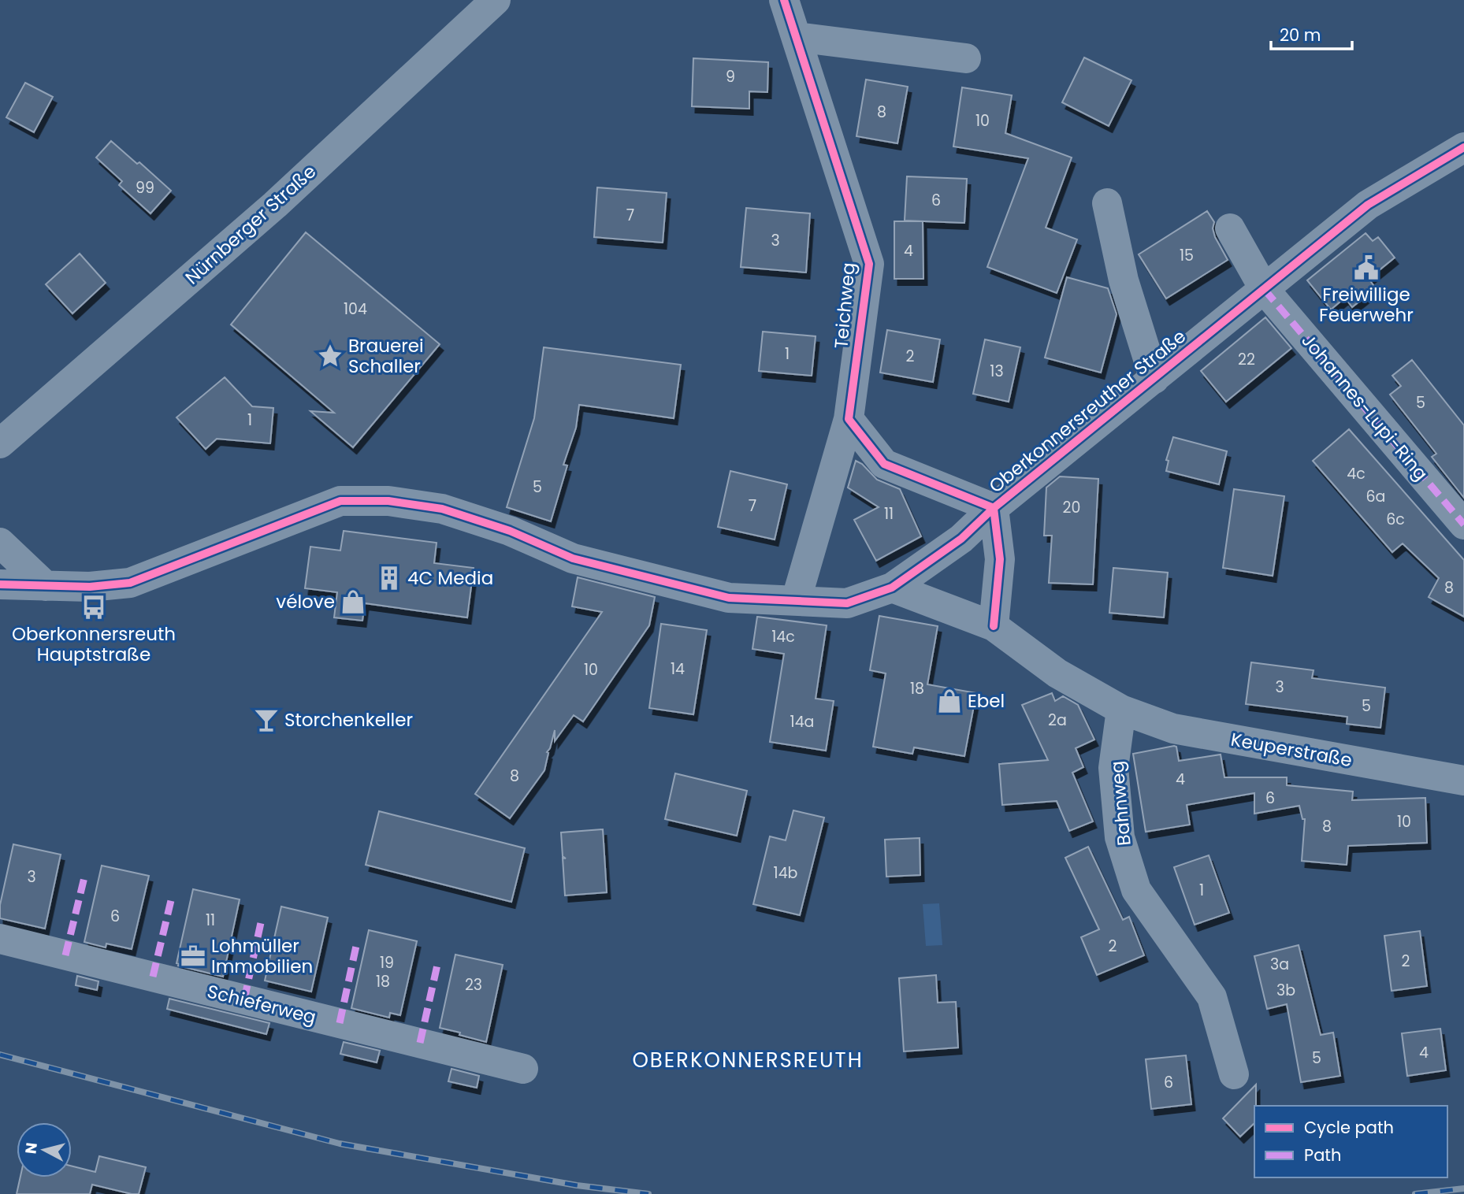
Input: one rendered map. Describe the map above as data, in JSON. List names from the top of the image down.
{
  "streets": {
    "street": [
      "Nürnberger Straße",
      "Teichweg",
      "Johannes-Lupi-Ring",
      "Oberkonnersreuther Straße",
      "Keuperstraße",
      "Bahnweg",
      "Schieferweg"
    ]
  },
  "crossings": [
    ["Teichweg", "Oberkonnersreuther Straße"],
    ["Johannes-Lupi-Ring", "Oberkonnersreuther Straße"],
    ["Keuperstraße", "Bahnweg"]
  ],
  "districts": ["OBERKONNERSREUTH"],
  "places": {
    "public building": ["Freiwillige Feuerwehr"],
    "place": ["Brauerei Schaller"],
    "building": ["4C Media"],
    "shop": ["vélove", "Ebel"],
    "bus stop": ["Oberkonnersreuth Hauptstraße"],
    "bar": ["Storchenkeller"],
    "office": ["Lohmüller Immobilien"]
  },
  "house_numbers": [
    "9",
    "8",
    "10",
    "99",
    "6",
    "7",
    "3",
    "4",
    "15",
    "104",
    "1",
    "2",
    "22",
    "13",
    "5",
    "1",
    "4c",
    "5",
    "6a",
    "7",
    "20",
    "11",
    "6c",
    "8",
    "14c",
    "14",
    "10",
    "3",
    "18",
    "5",
    "2a",
    "14a",
    "8",
    "4",
    "6",
    "10",
    "8",
    "14b",
    "3",
    "1",
    "6",
    "11",
    "2",
    "2",
    "19",
    "3a",
    "18",
    "23",
    "3b",
    "4",
    "5",
    "6"
  ],
  "legend": ["Cycle path", "Path"],
  "scale_bar": "20 m",
  "north": "left"
}
